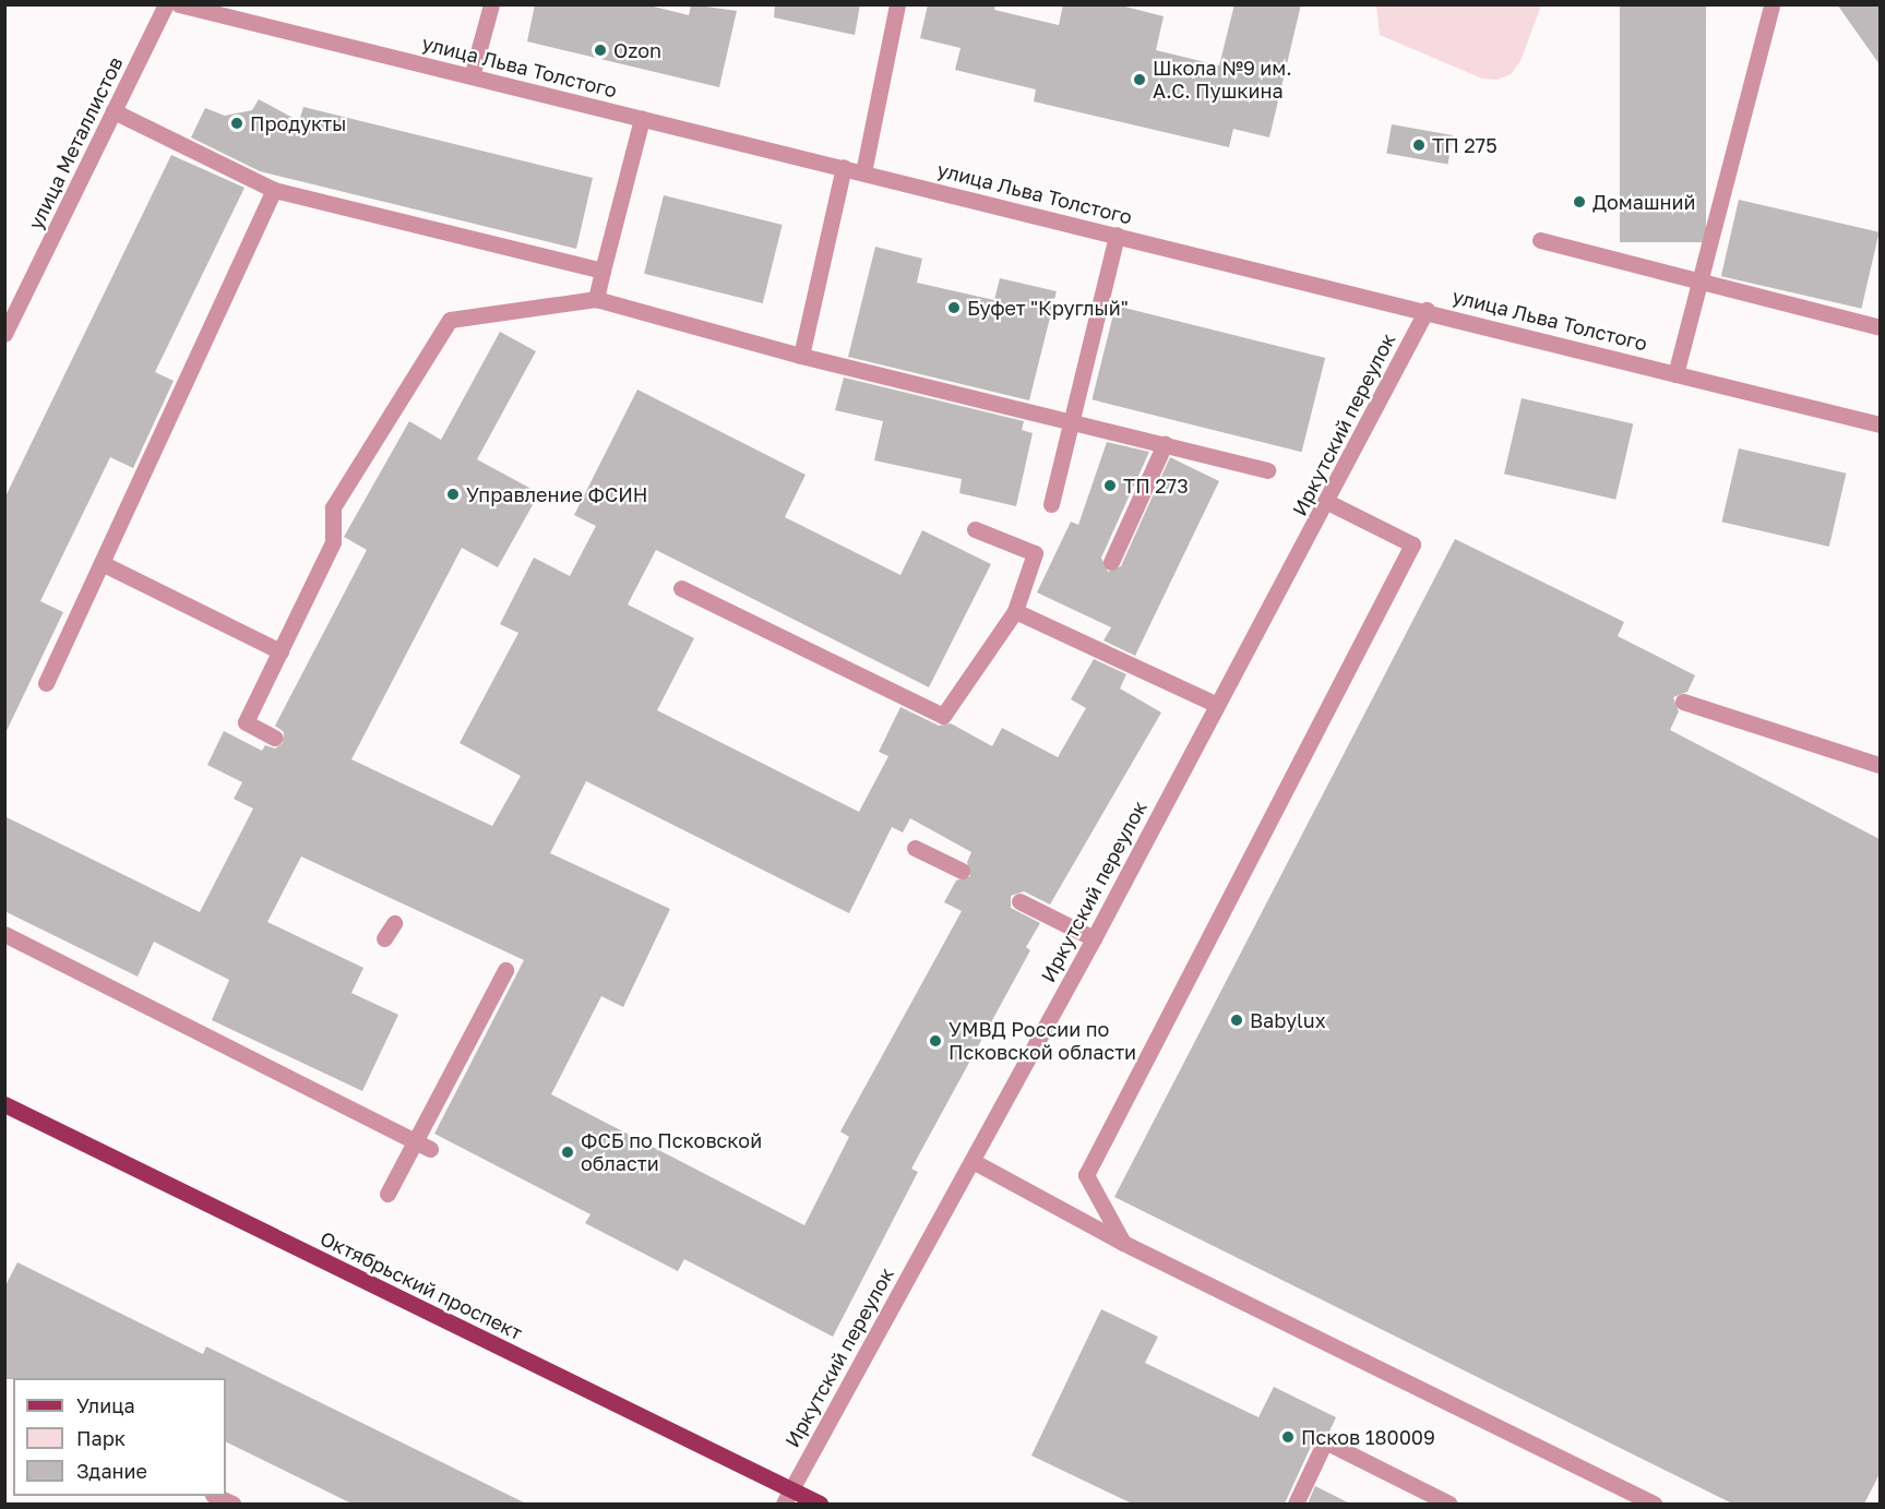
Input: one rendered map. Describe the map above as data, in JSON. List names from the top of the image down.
{
  "streets": {
    "main road": ["Октябрьский проспект"],
    "street": ["улица Льва Толстого", "улица Металлистов", "Иркутский переулок"]
  },
  "crossings": [
    ["улица Льва Толстого", "Иркутский переулок"],
    ["Иркутский переулок", "Октябрьский проспект"]
  ],
  "places": [
    "Ozon",
    "Школа №9 им. А.С. Пушкина",
    "Продукты",
    "ТП 275",
    "Домашний",
    "Буфет \"Круглый\"",
    "ТП 273",
    "Управление ФСИН",
    "Babylux",
    "УМВД России по Псковской области",
    "ФСБ по Псковской области",
    "Псков 180009"
  ],
  "legend": ["Улица", "Парк", "Здание"]
}
